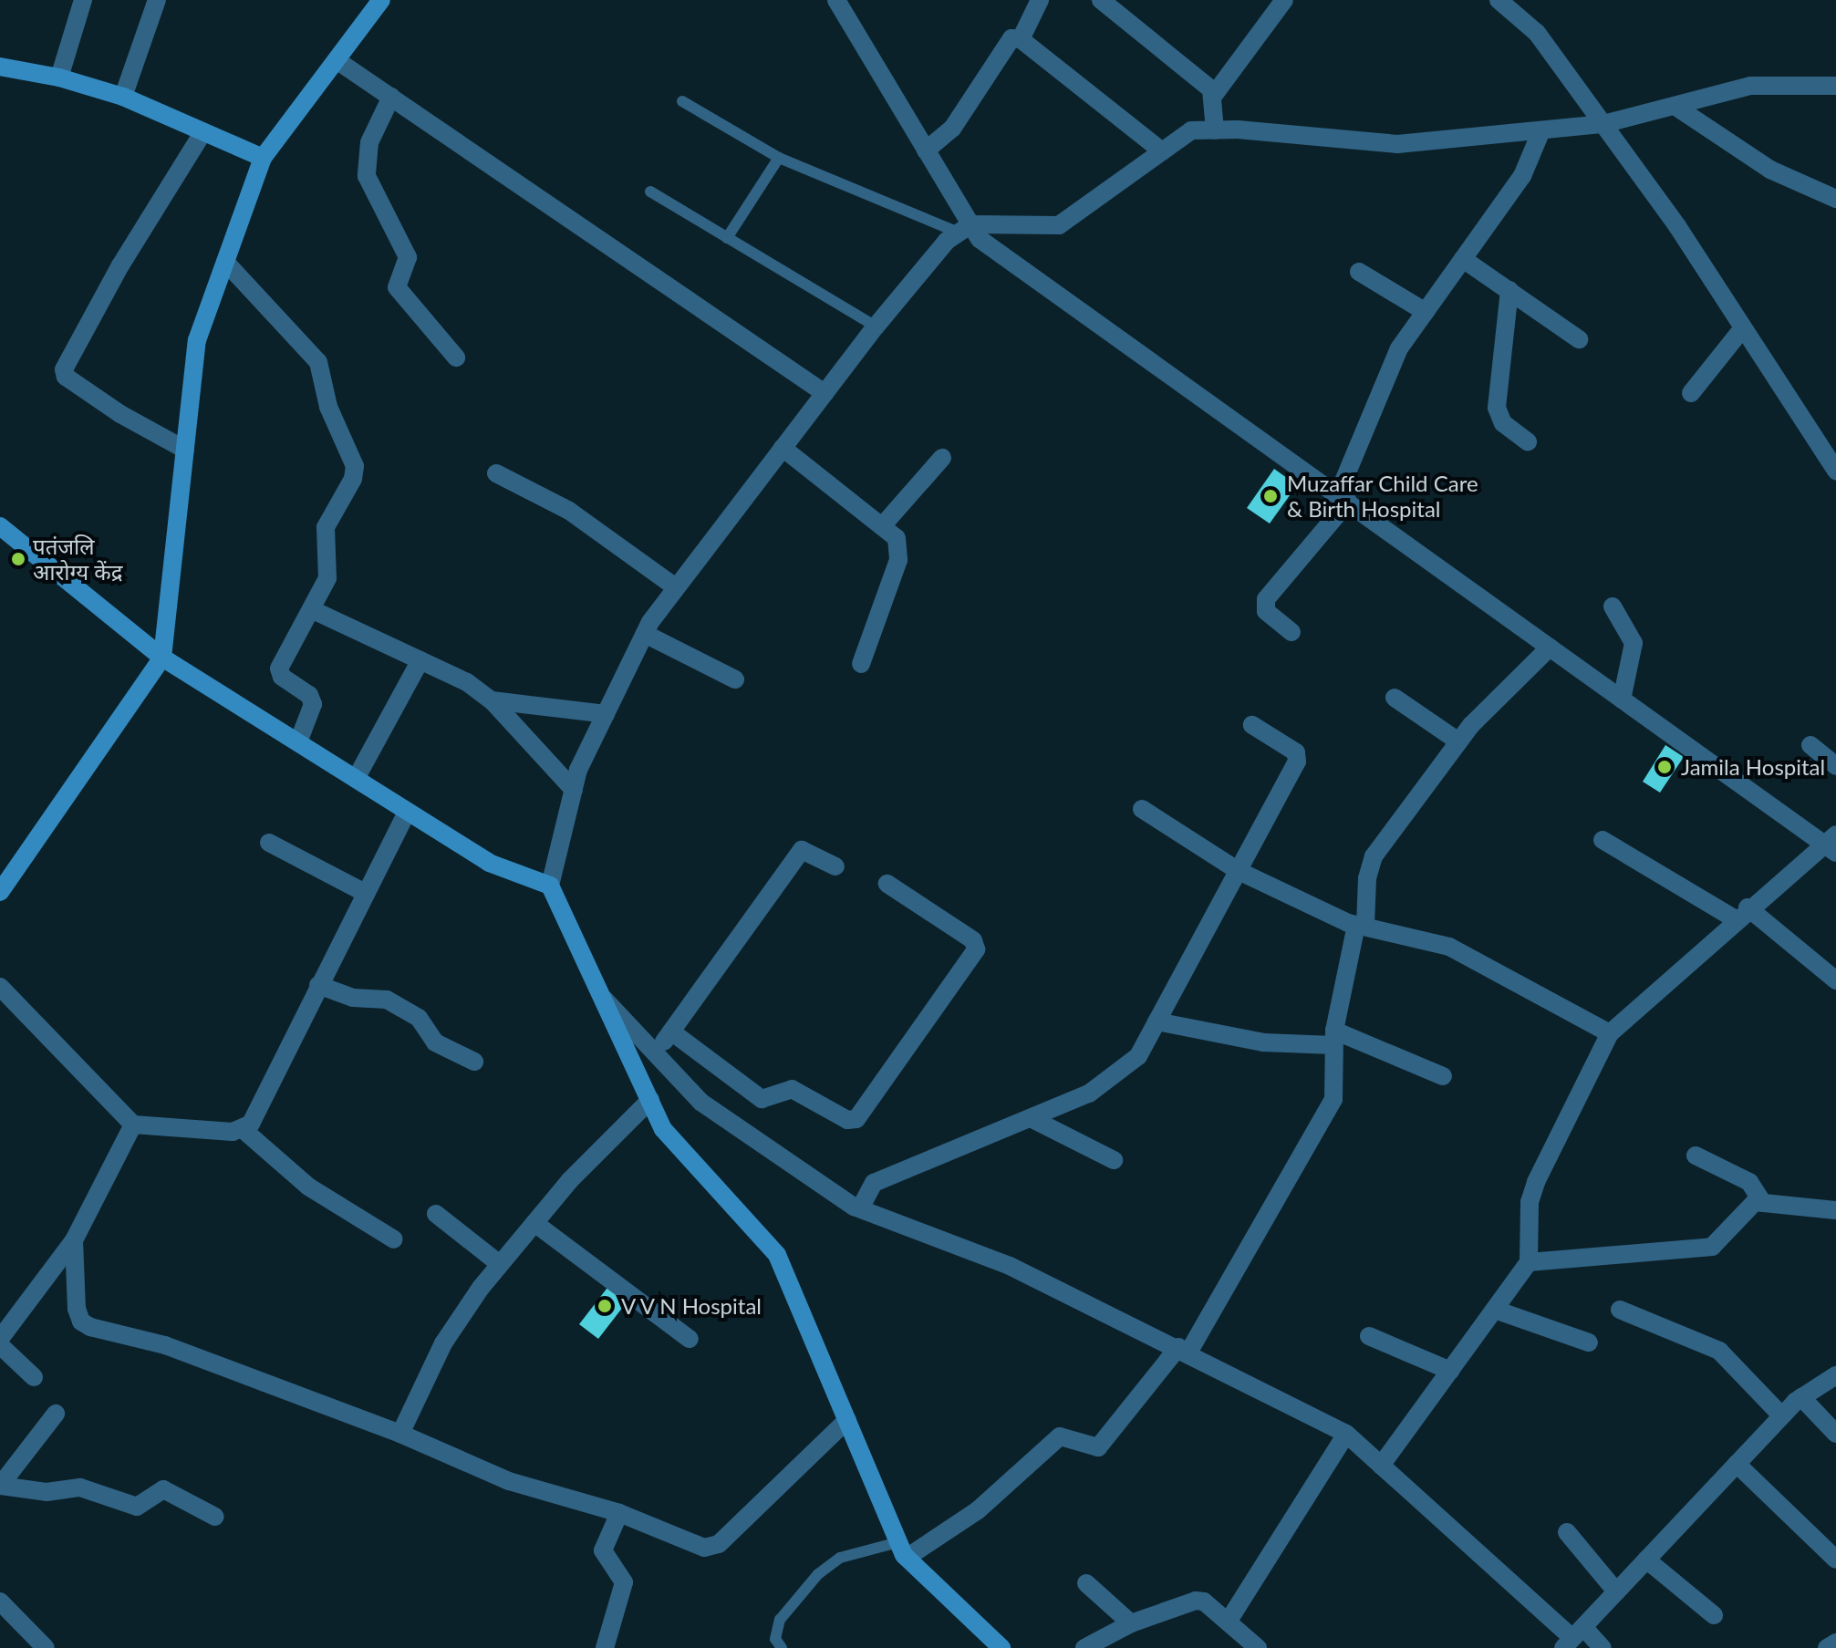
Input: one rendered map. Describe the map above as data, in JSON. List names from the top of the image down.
{
  "places": [
    "Muzaffar Child Care & Birth Hospital",
    "पतंजलि आरोग्य केंद्र",
    "Jamila Hospital",
    "V V N Hospital"
  ]
}
